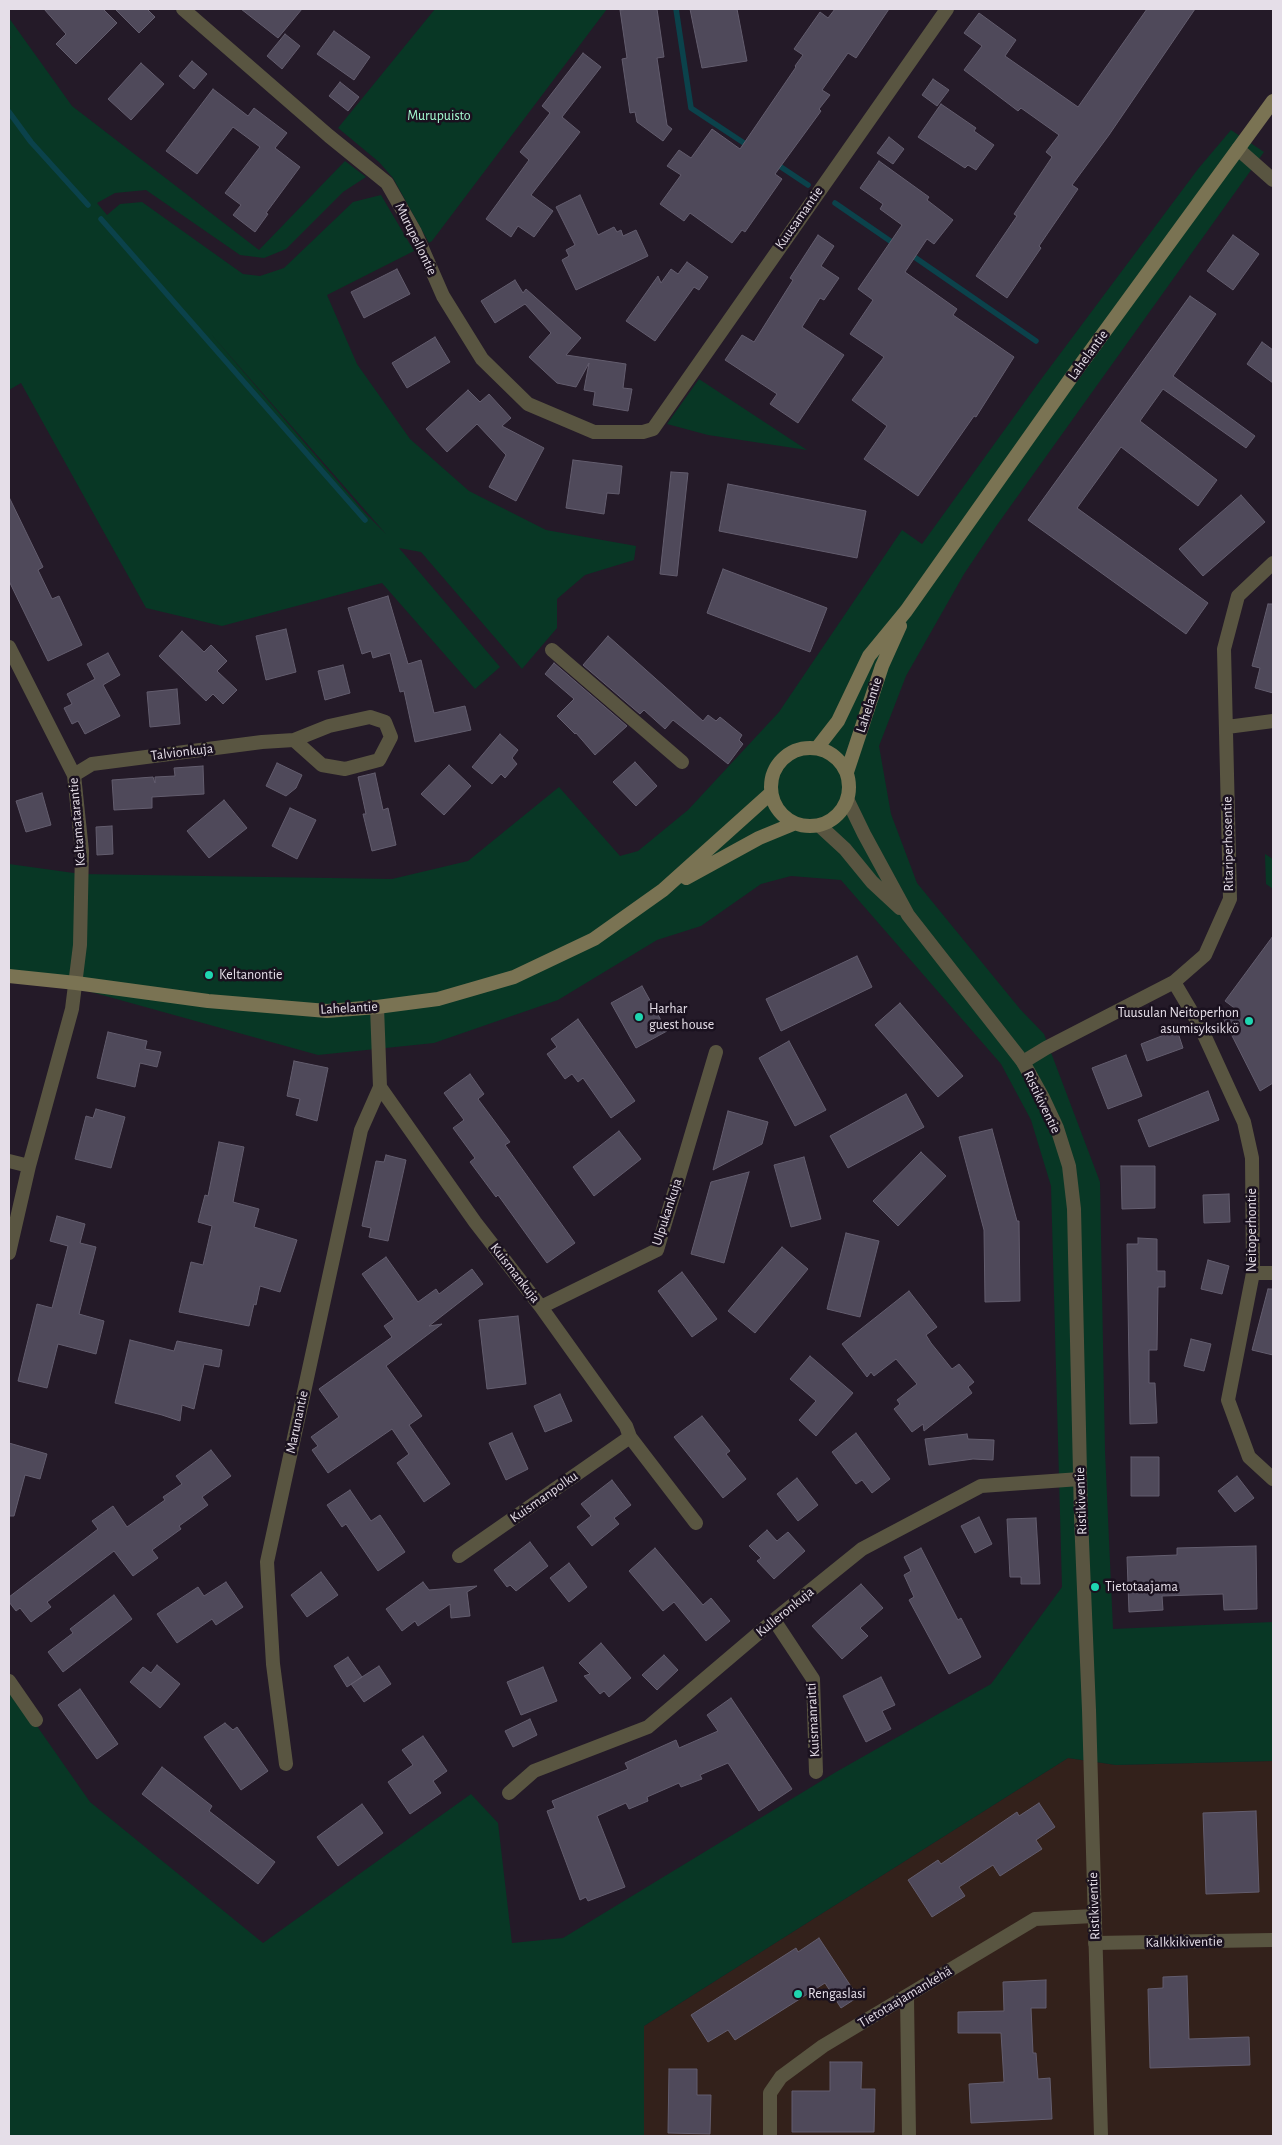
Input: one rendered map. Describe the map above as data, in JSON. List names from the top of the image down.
{
  "streets": {
    "main road": ["Lahelantie"],
    "street": [
      "Kuusamantie",
      "Murupellontie",
      "Talvionkuja",
      "Keltamatarantie",
      "Ritariperhosentie",
      "Ristikiventie",
      "Ulpukankuja",
      "Neitoperhontie",
      "Kuismankuja",
      "Marunantie",
      "Kuismanpolku",
      "Kulleronkuja",
      "Kuismanraitti",
      "Kalkkikiventie",
      "Tietotaajamankehä"
    ]
  },
  "crossings": [
    ["Kuusamantie", "Murupellontie"],
    ["Lahelantie", "Keltamatarantie"],
    ["Lahelantie", "Ristikiventie"],
    ["Talvionkuja", "Keltamatarantie"],
    ["Ritariperhosentie", "Ristikiventie"],
    ["Ritariperhosentie", "Neitoperhontie"],
    ["Ristikiventie", "Kulleronkuja"],
    ["Ristikiventie", "Kalkkikiventie"],
    ["Ristikiventie", "Tietotaajamankehä"],
    ["Ulpukankuja", "Kuismankuja"],
    ["Kuismankuja", "Marunantie"],
    ["Kuismankuja", "Kuismanpolku"],
    ["Kulleronkuja", "Kuismanraitti"]
  ],
  "parks": ["Murupuisto"],
  "places": [
    "Keltanontie",
    "Harhar guest house",
    "Tuusulan Neitoperhon asumisyksikkö",
    "Tietotaajama",
    "Rengaslasi"
  ]
}
